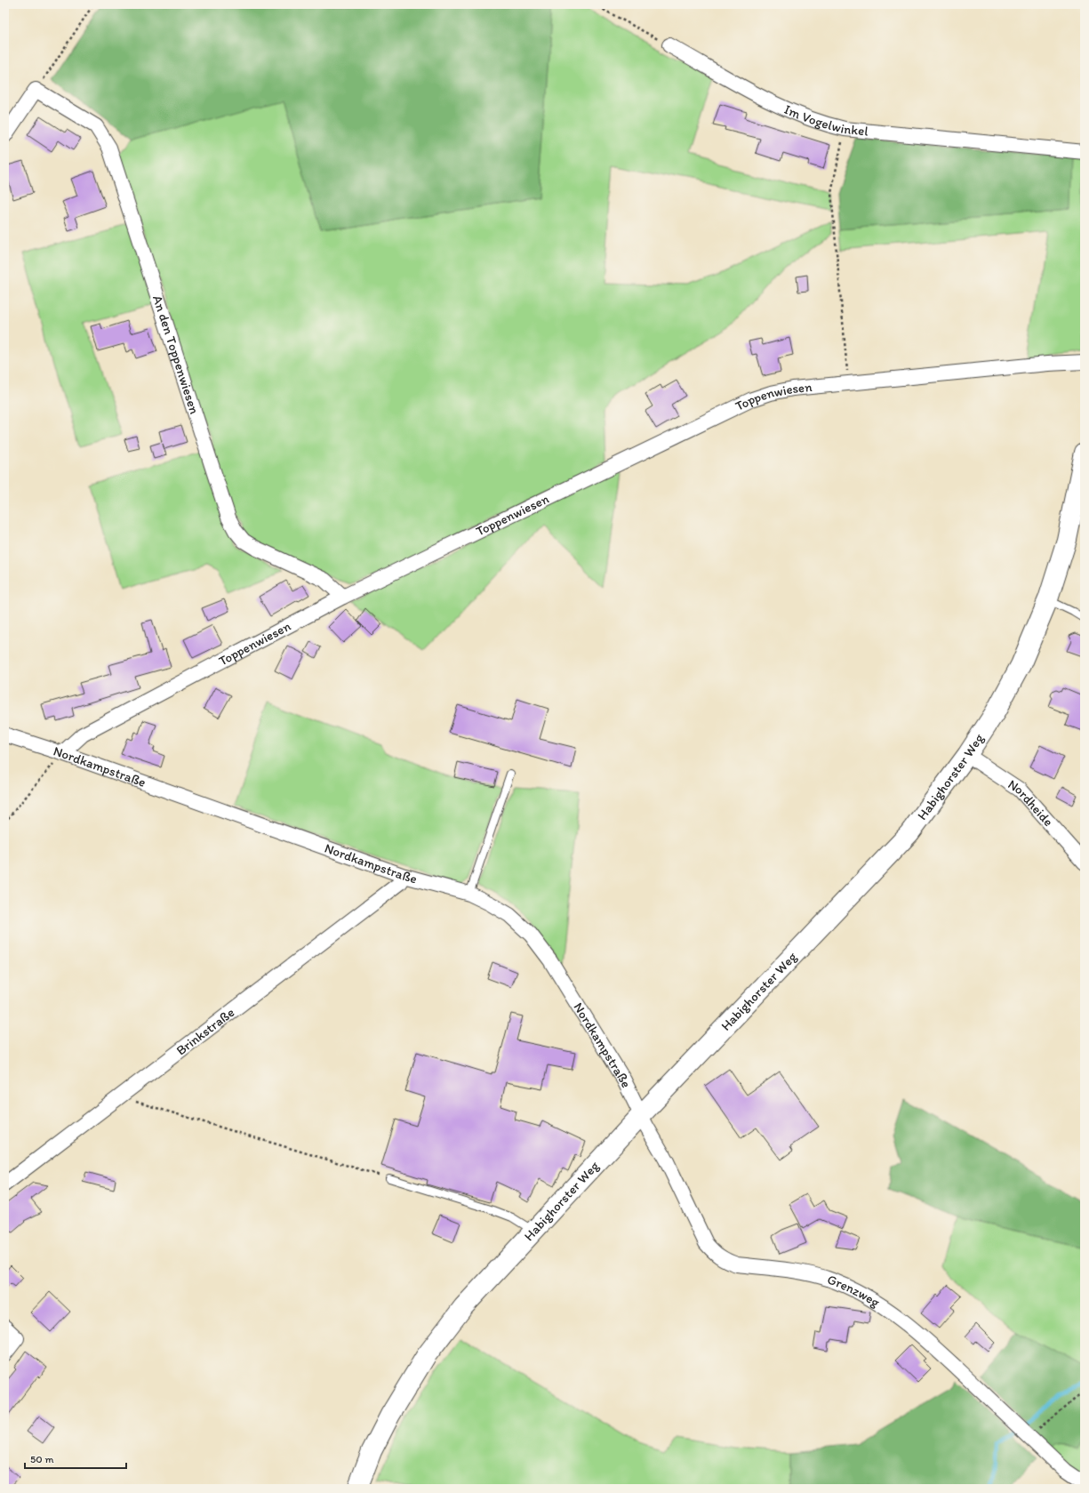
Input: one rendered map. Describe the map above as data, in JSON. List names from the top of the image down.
{
  "streets": {
    "street": [
      "Im Vogelwinkel",
      "An den Toppenwiesen",
      "Toppenwiesen",
      "Nordkampstraße",
      "Habighorster Weg",
      "Nordheide",
      "Brinkstraße",
      "Grenzweg"
    ]
  },
  "crossings": [
    ["An den Toppenwiesen", "Toppenwiesen"],
    ["Toppenwiesen", "Nordkampstraße"],
    ["Nordkampstraße", "Habighorster Weg"],
    ["Nordkampstraße", "Brinkstraße"],
    ["Nordkampstraße", "Grenzweg"],
    ["Habighorster Weg", "Nordheide"],
    ["Habighorster Weg", "Grenzweg"]
  ],
  "scale_bar": "50 m"
}
